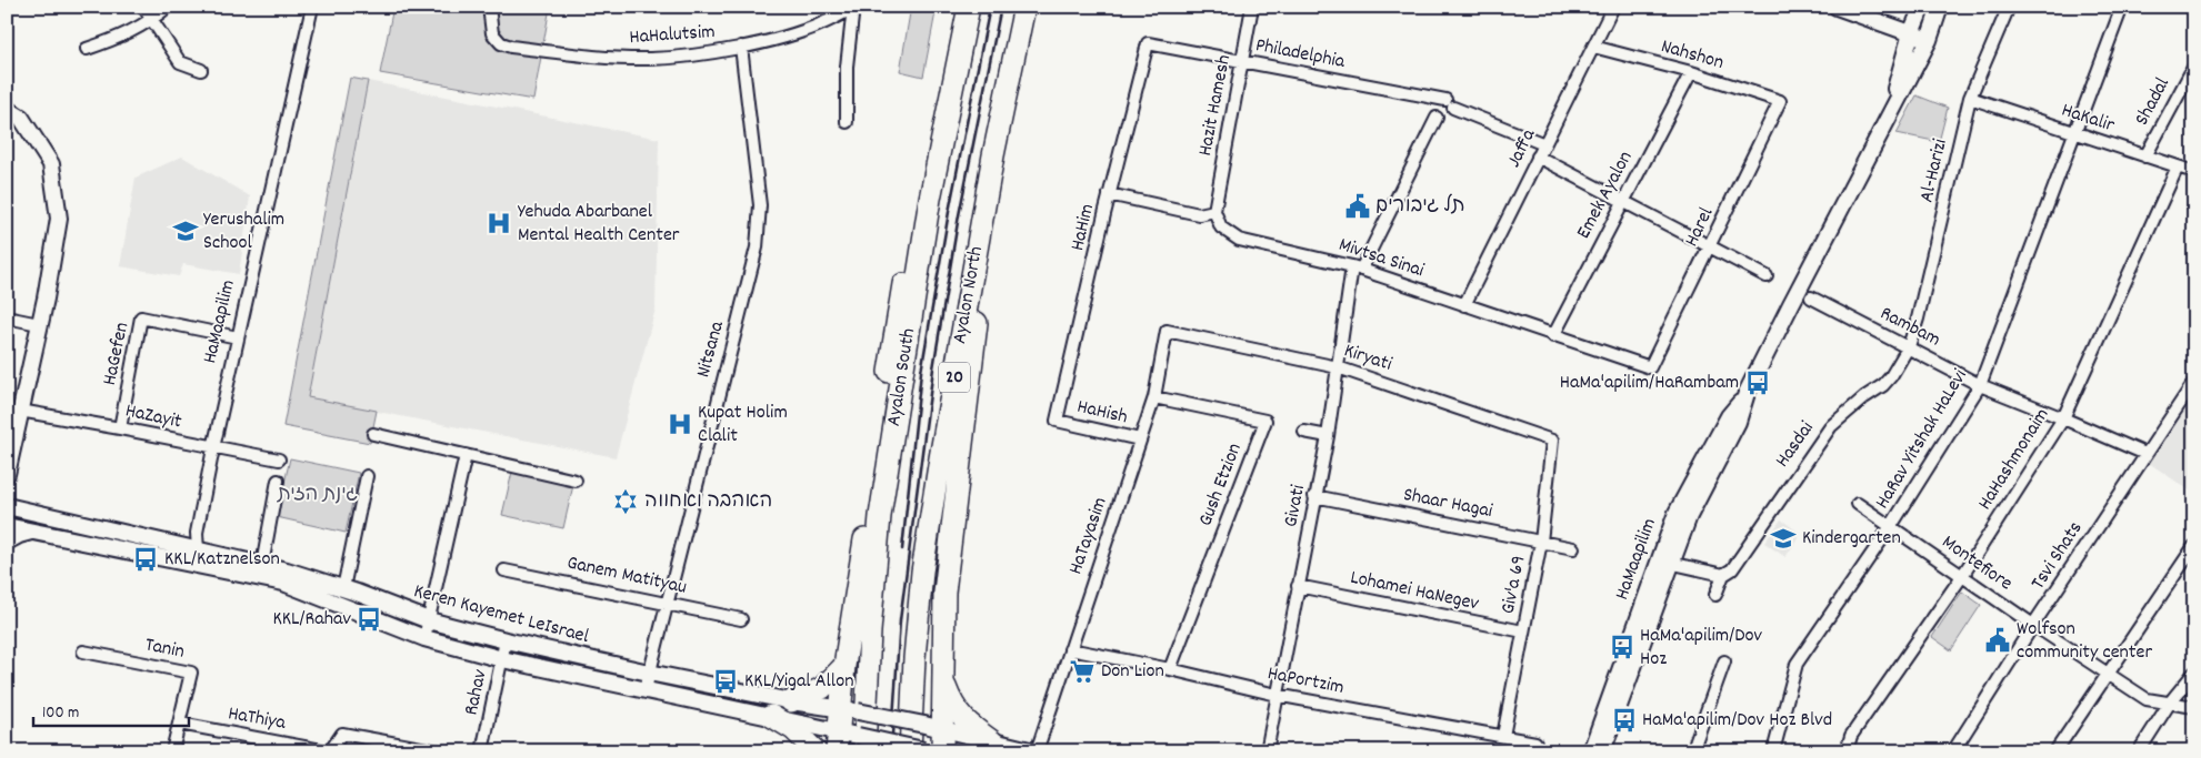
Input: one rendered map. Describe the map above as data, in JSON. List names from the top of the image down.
{
  "streets": {
    "highway": ["Ayalon North", "Ayalon South", "20"],
    "street": [
      "HaHalutsim",
      "Philadelphia",
      "Nahshon",
      "Shadal",
      "Hazit Hamesh",
      "HaKalir",
      "Jaffa",
      "Al-Harizi",
      "Emek Ayalon",
      "HaHim",
      "Harel",
      "Mivtsa Sinai",
      "HaMaapilim",
      "Rambam",
      "Nitsana",
      "HaGefen",
      "Kiryati",
      "HaHish",
      "HaZayit",
      "HaRav Yitshak HaLevi",
      "Hasdai",
      "HaHashmonaim",
      "Gush Etzion",
      "Shaar Hagai",
      "Givati",
      "HaTayasim",
      "Tsvi Shats",
      "Montefiore",
      "Ganem Matityau",
      "Giv'a 69",
      "Lohamei HaNegev",
      "Keren Kayemet LeIsrael",
      "Tanin",
      "HaPortzim",
      "Rahav",
      "HaThiya"
    ]
  },
  "crossings": [
    ["HaHalutsim", "Nitsana"],
    ["Philadelphia", "Hazit Hamesh"],
    ["Philadelphia", "Jaffa"],
    ["Philadelphia", "HaHim"],
    ["Nahshon", "Jaffa"],
    ["Nahshon", "Emek Ayalon"],
    ["Nahshon", "Harel"],
    ["Shadal", "HaKalir"],
    ["Hazit Hamesh", "Mivtsa Sinai"],
    ["HaKalir", "Al-Harizi"],
    ["HaKalir", "HaRav Yitshak HaLevi"],
    ["HaKalir", "HaHashmonaim"],
    ["Jaffa", "Mivtsa Sinai"],
    ["Al-Harizi", "Rambam"],
    ["Al-Harizi", "Hasdai"],
    ["Emek Ayalon", "Mivtsa Sinai"],
    ["HaHim", "HaHish"],
    ["Harel", "Mivtsa Sinai"],
    ["Mivtsa Sinai", "Givati"],
    ["HaMaapilim", "HaGefen"],
    ["HaMaapilim", "HaZayit"],
    ["HaMaapilim", "Keren Kayemet LeIsrael"],
    ["Rambam", "HaRav Yitshak HaLevi"],
    ["Rambam", "Hasdai"],
    ["Rambam", "HaHashmonaim"],
    ["Rambam", "Tsvi Shats"],
    ["Nitsana", "Ganem Matityau"],
    ["Nitsana", "Keren Kayemet LeIsrael"],
    ["HaGefen", "HaZayit"],
    ["Kiryati", "Givati"],
    ["Kiryati", "HaTayasim"],
    ["Kiryati", "Giv'a 69"],
    ["Ayalon South", "Keren Kayemet LeIsrael"],
    ["HaHish", "HaTayasim"],
    ["HaRav Yitshak HaLevi", "Montefiore"],
    ["HaHashmonaim", "Montefiore"],
    ["Gush Etzion", "HaTayasim"],
    ["Gush Etzion", "HaPortzim"],
    ["Shaar Hagai", "Givati"],
    ["Shaar Hagai", "Giv'a 69"],
    ["Givati", "Lohamei HaNegev"],
    ["Givati", "HaPortzim"],
    ["HaTayasim", "Keren Kayemet LeIsrael"],
    ["HaTayasim", "HaPortzim"],
    ["Tsvi Shats", "Montefiore"],
    ["Giv'a 69", "Lohamei HaNegev"],
    ["Giv'a 69", "HaPortzim"],
    ["Keren Kayemet LeIsrael", "Rahav"],
    ["Tanin", "HaThiya"]
  ],
  "parks": ["גינת הזית"],
  "places": {
    "public building": ["תל גיבורים", "Wolfson community center"],
    "hospital": ["Yehuda Abarbanel Mental Health Center", "Kupat Holim Clalit"],
    "school or university": ["Yerushalim School", "Kindergarten"],
    "bus stop": [
      "HaMa'apilim/HaRambam",
      "KKL/Katznelson",
      "KKL/Rahav",
      "HaMa'apilim/Dov Hoz",
      "KKL/Yigal Allon",
      "HaMa'apilim/Dov Hoz Blvd"
    ],
    "synagogue": ["האהבה ואחווה"],
    "supermarket": ["Don Lion"]
  },
  "scale_bar": "100 m"
}
